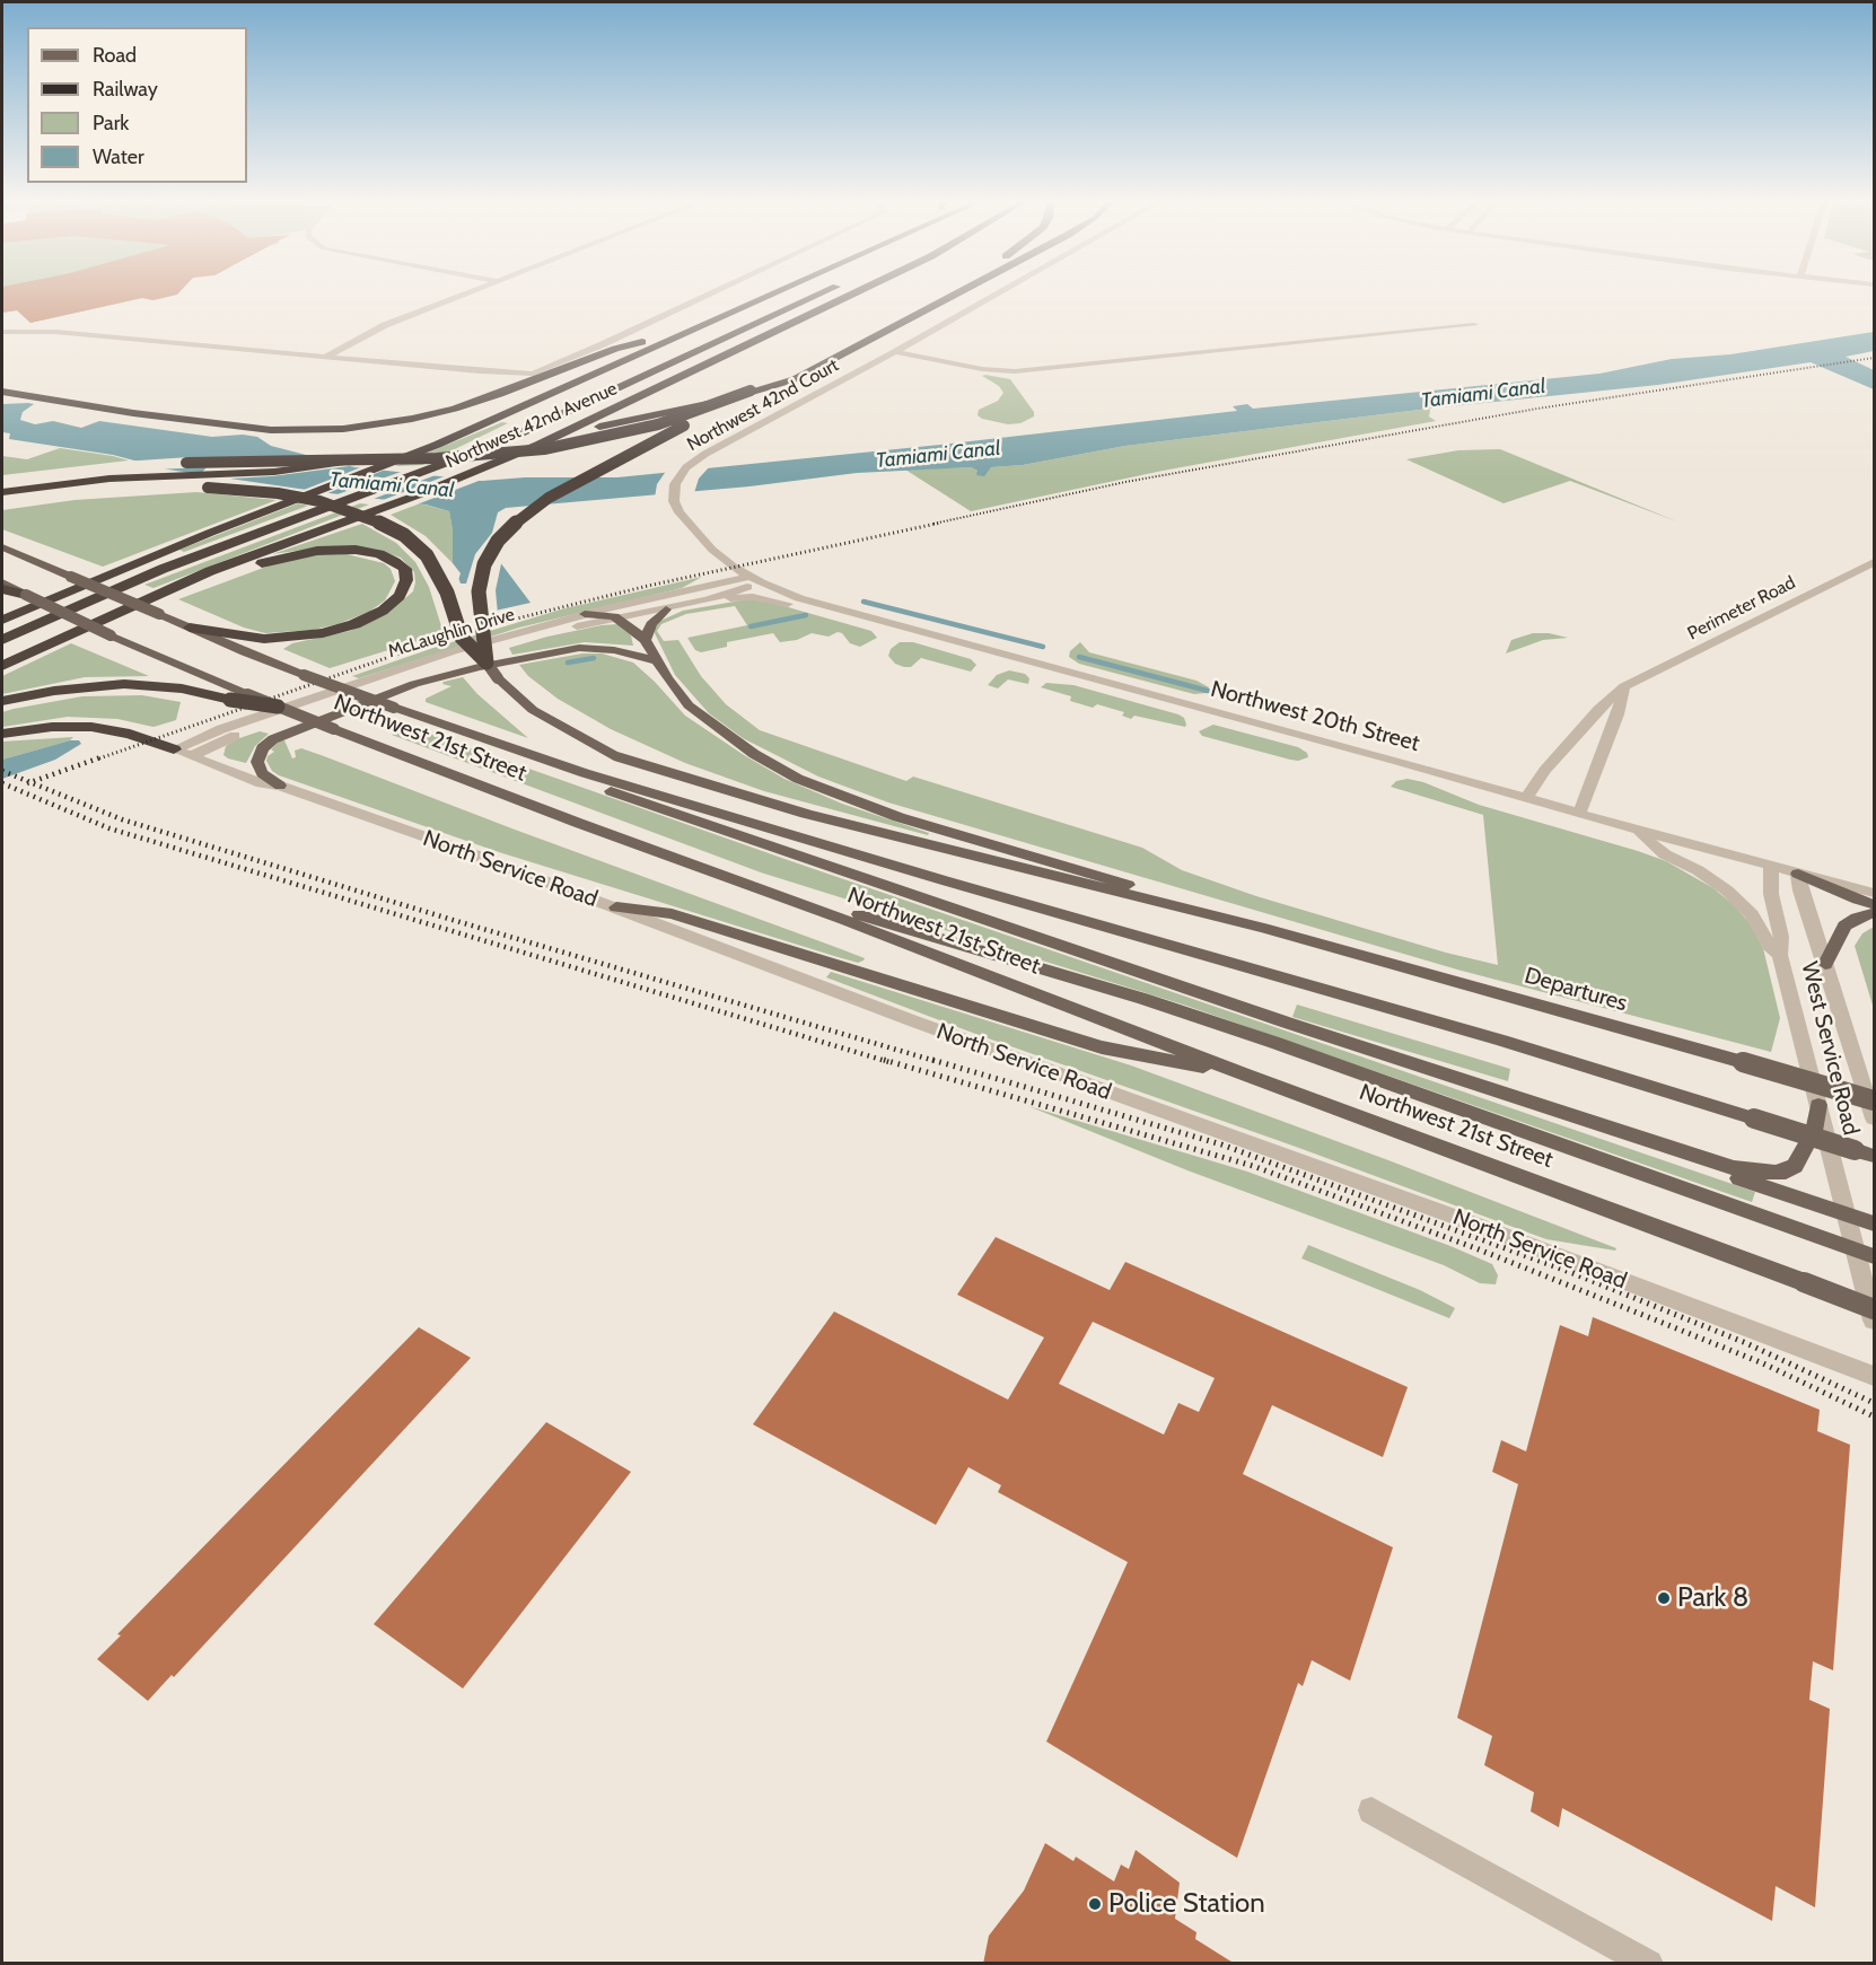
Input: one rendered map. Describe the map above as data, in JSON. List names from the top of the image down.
{
  "streets": {
    "highway": ["Northwest 42nd Avenue"],
    "main road": ["Northwest 21st Street", "Departures"],
    "street": [
      "Northwest 42nd Court",
      "Perimeter Road",
      "McLaughlin Drive",
      "Northwest 20th Street",
      "North Service Road",
      "West Service Road"
    ]
  },
  "crossings": [
    ["Northwest 42nd Court", "McLaughlin Drive"],
    ["Northwest 42nd Court", "Northwest 20th Street"],
    ["Perimeter Road", "Northwest 20th Street"],
    ["McLaughlin Drive", "Northwest 20th Street"],
    ["McLaughlin Drive", "North Service Road"],
    ["Northwest 20th Street", "West Service Road"]
  ],
  "water": ["Tamiami Canal"],
  "places": ["Park 8", "Police Station"],
  "legend": [
    "Road",
    "Railway",
    "Park",
    "Water"
  ]
}
